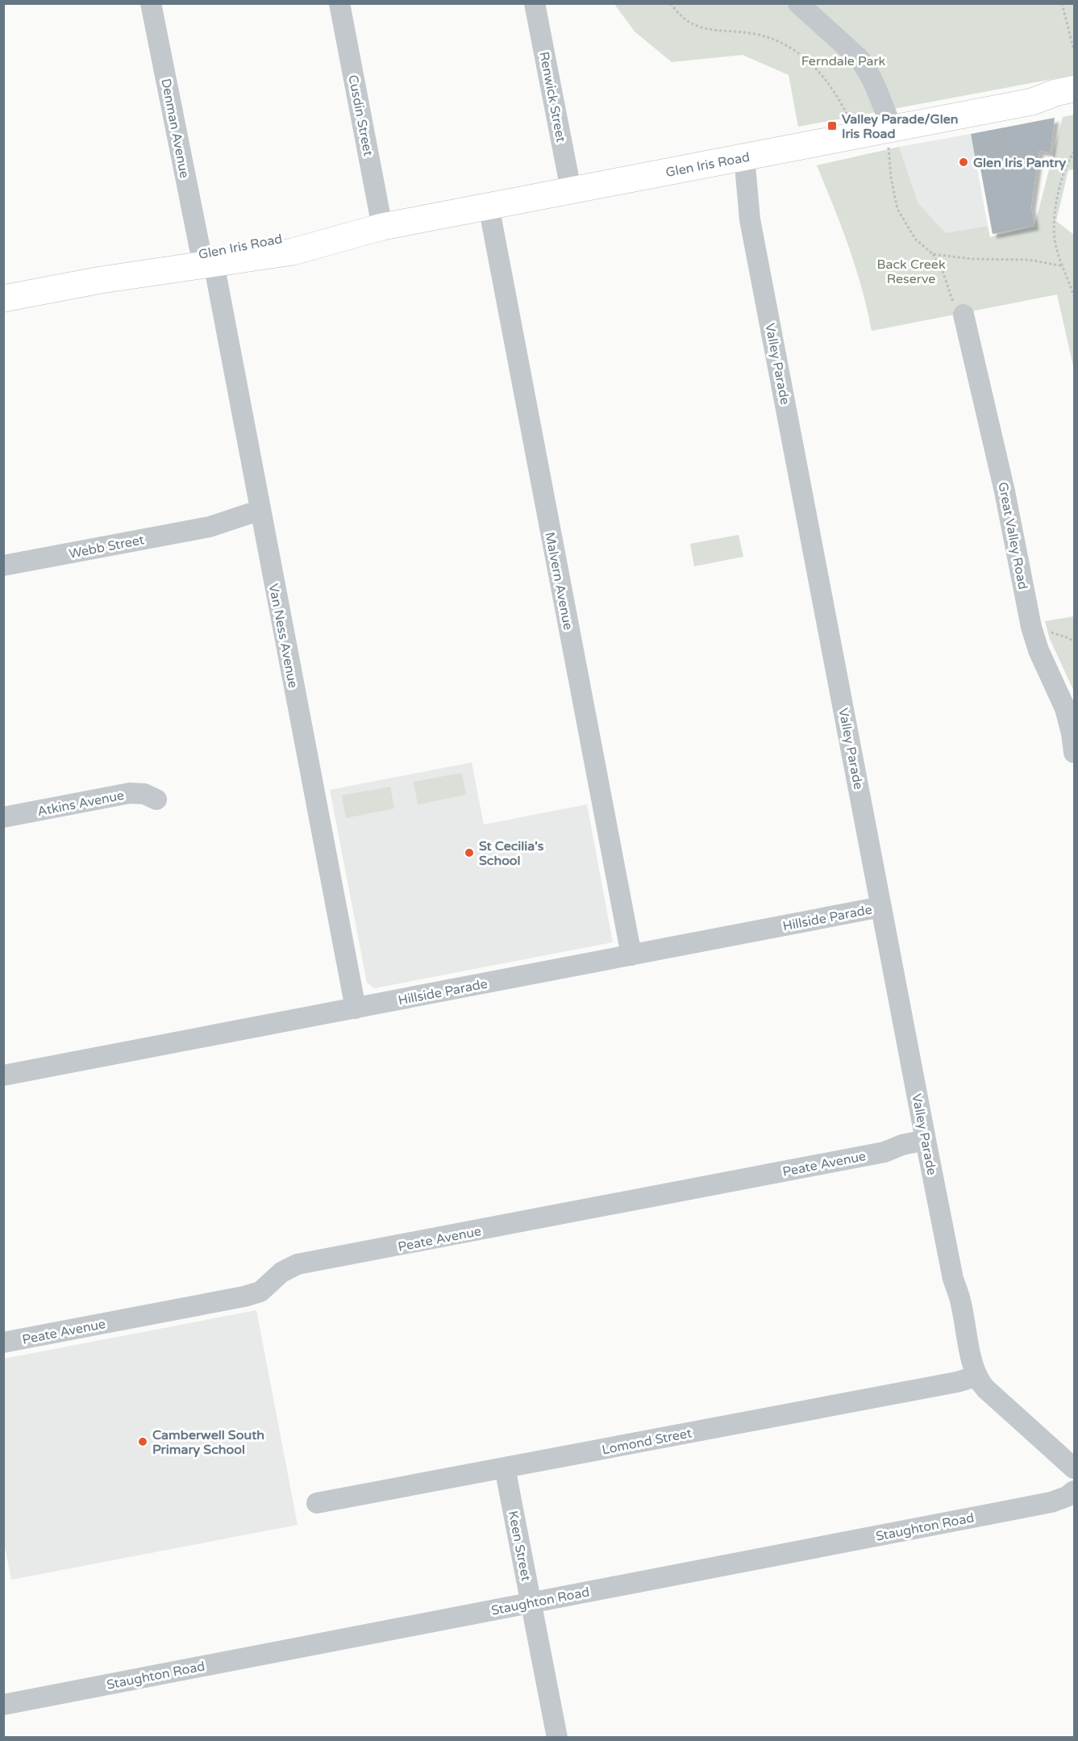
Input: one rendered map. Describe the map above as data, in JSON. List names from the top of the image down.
{
  "streets": {
    "main road": ["Glen Iris Road"],
    "street": [
      "Renwick Street",
      "Cusdin Street",
      "Denman Avenue",
      "Valley Parade",
      "Great Valley Road",
      "Webb Street",
      "Malvern Avenue",
      "Van Ness Avenue",
      "Atkins Avenue",
      "Hillside Parade",
      "Peate Avenue",
      "Lomond Street",
      "Staughton Road",
      "Keen Street"
    ]
  },
  "crossings": [
    ["Renwick Street", "Glen Iris Road"],
    ["Cusdin Street", "Glen Iris Road"],
    ["Denman Avenue", "Glen Iris Road"],
    ["Denman Avenue", "Van Ness Avenue"],
    ["Glen Iris Road", "Valley Parade"],
    ["Glen Iris Road", "Malvern Avenue"],
    ["Glen Iris Road", "Van Ness Avenue"],
    ["Valley Parade", "Hillside Parade"],
    ["Valley Parade", "Peate Avenue"],
    ["Valley Parade", "Lomond Street"],
    ["Valley Parade", "Staughton Road"],
    ["Webb Street", "Van Ness Avenue"],
    ["Malvern Avenue", "Hillside Parade"],
    ["Van Ness Avenue", "Hillside Parade"],
    ["Lomond Street", "Keen Street"],
    ["Staughton Road", "Keen Street"]
  ],
  "parks": ["Ferndale Park", "Back Creek Reserve"],
  "places": {
    "transit": ["Valley Parade/Glen Iris Road"],
    "other": ["Glen Iris Pantry", "St Cecilia's School", "Camberwell South Primary School"]
  }
}
